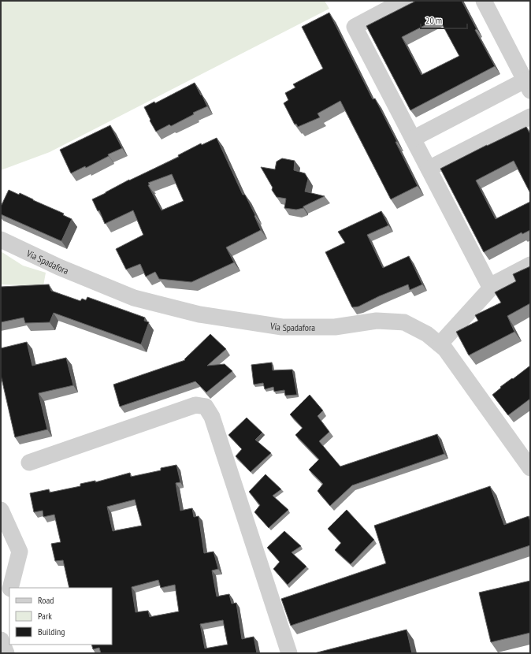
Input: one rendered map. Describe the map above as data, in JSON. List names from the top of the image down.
{
  "streets": {
    "street": ["Via Spadafora"]
  },
  "legend": ["Road", "Park", "Building"],
  "scale_bar": "20 m"
}
